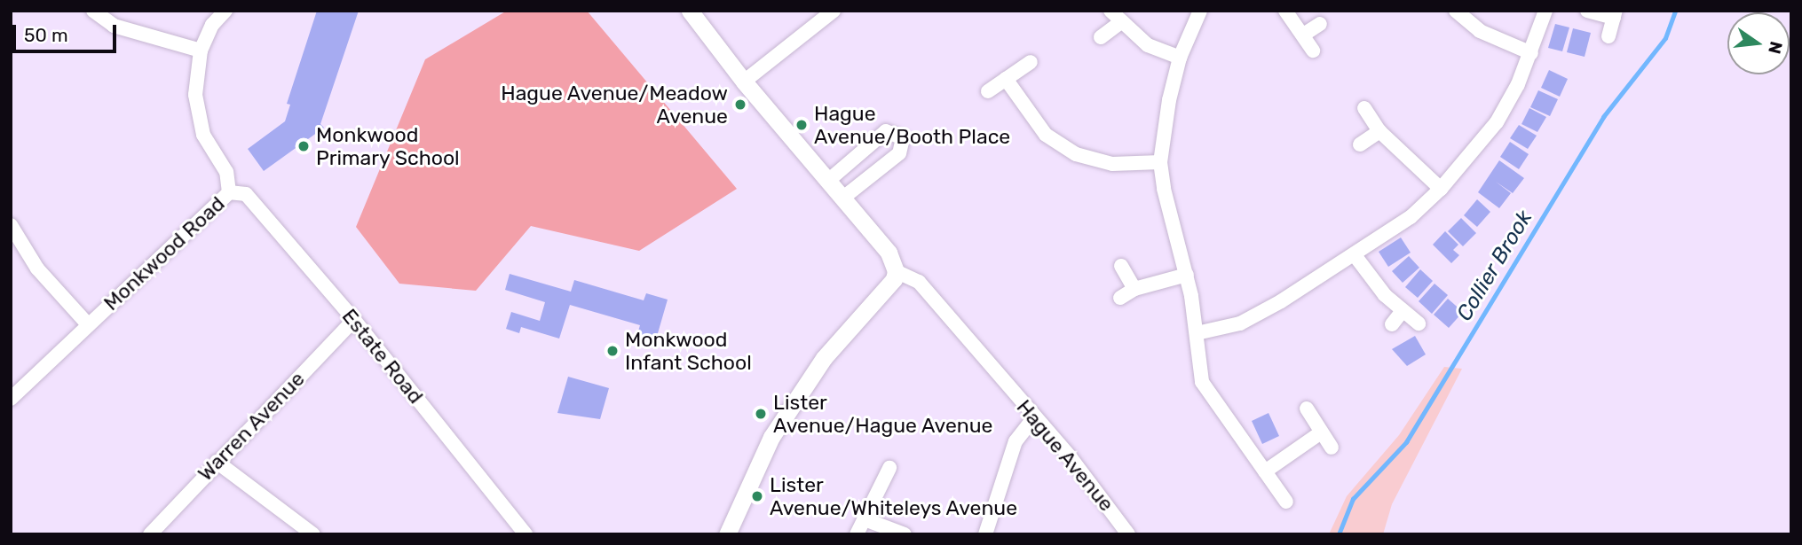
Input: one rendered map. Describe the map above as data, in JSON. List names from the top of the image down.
{
  "streets": {
    "street": [
      "Monkwood Road",
      "Estate Road",
      "Warren Avenue",
      "Hague Avenue"
    ]
  },
  "crossings": [
    ["Monkwood Road", "Estate Road"],
    ["Estate Road", "Warren Avenue"]
  ],
  "water": ["Collier Brook"],
  "places": [
    "Hague Avenue/Meadow Avenue",
    "Hague Avenue/Booth Place",
    "Monkwood Primary School",
    "Monkwood Infant School",
    "Lister Avenue/Hague Avenue",
    "Lister Avenue/Whiteleys Avenue"
  ],
  "scale_bar": "50 m",
  "north": "right"
}
